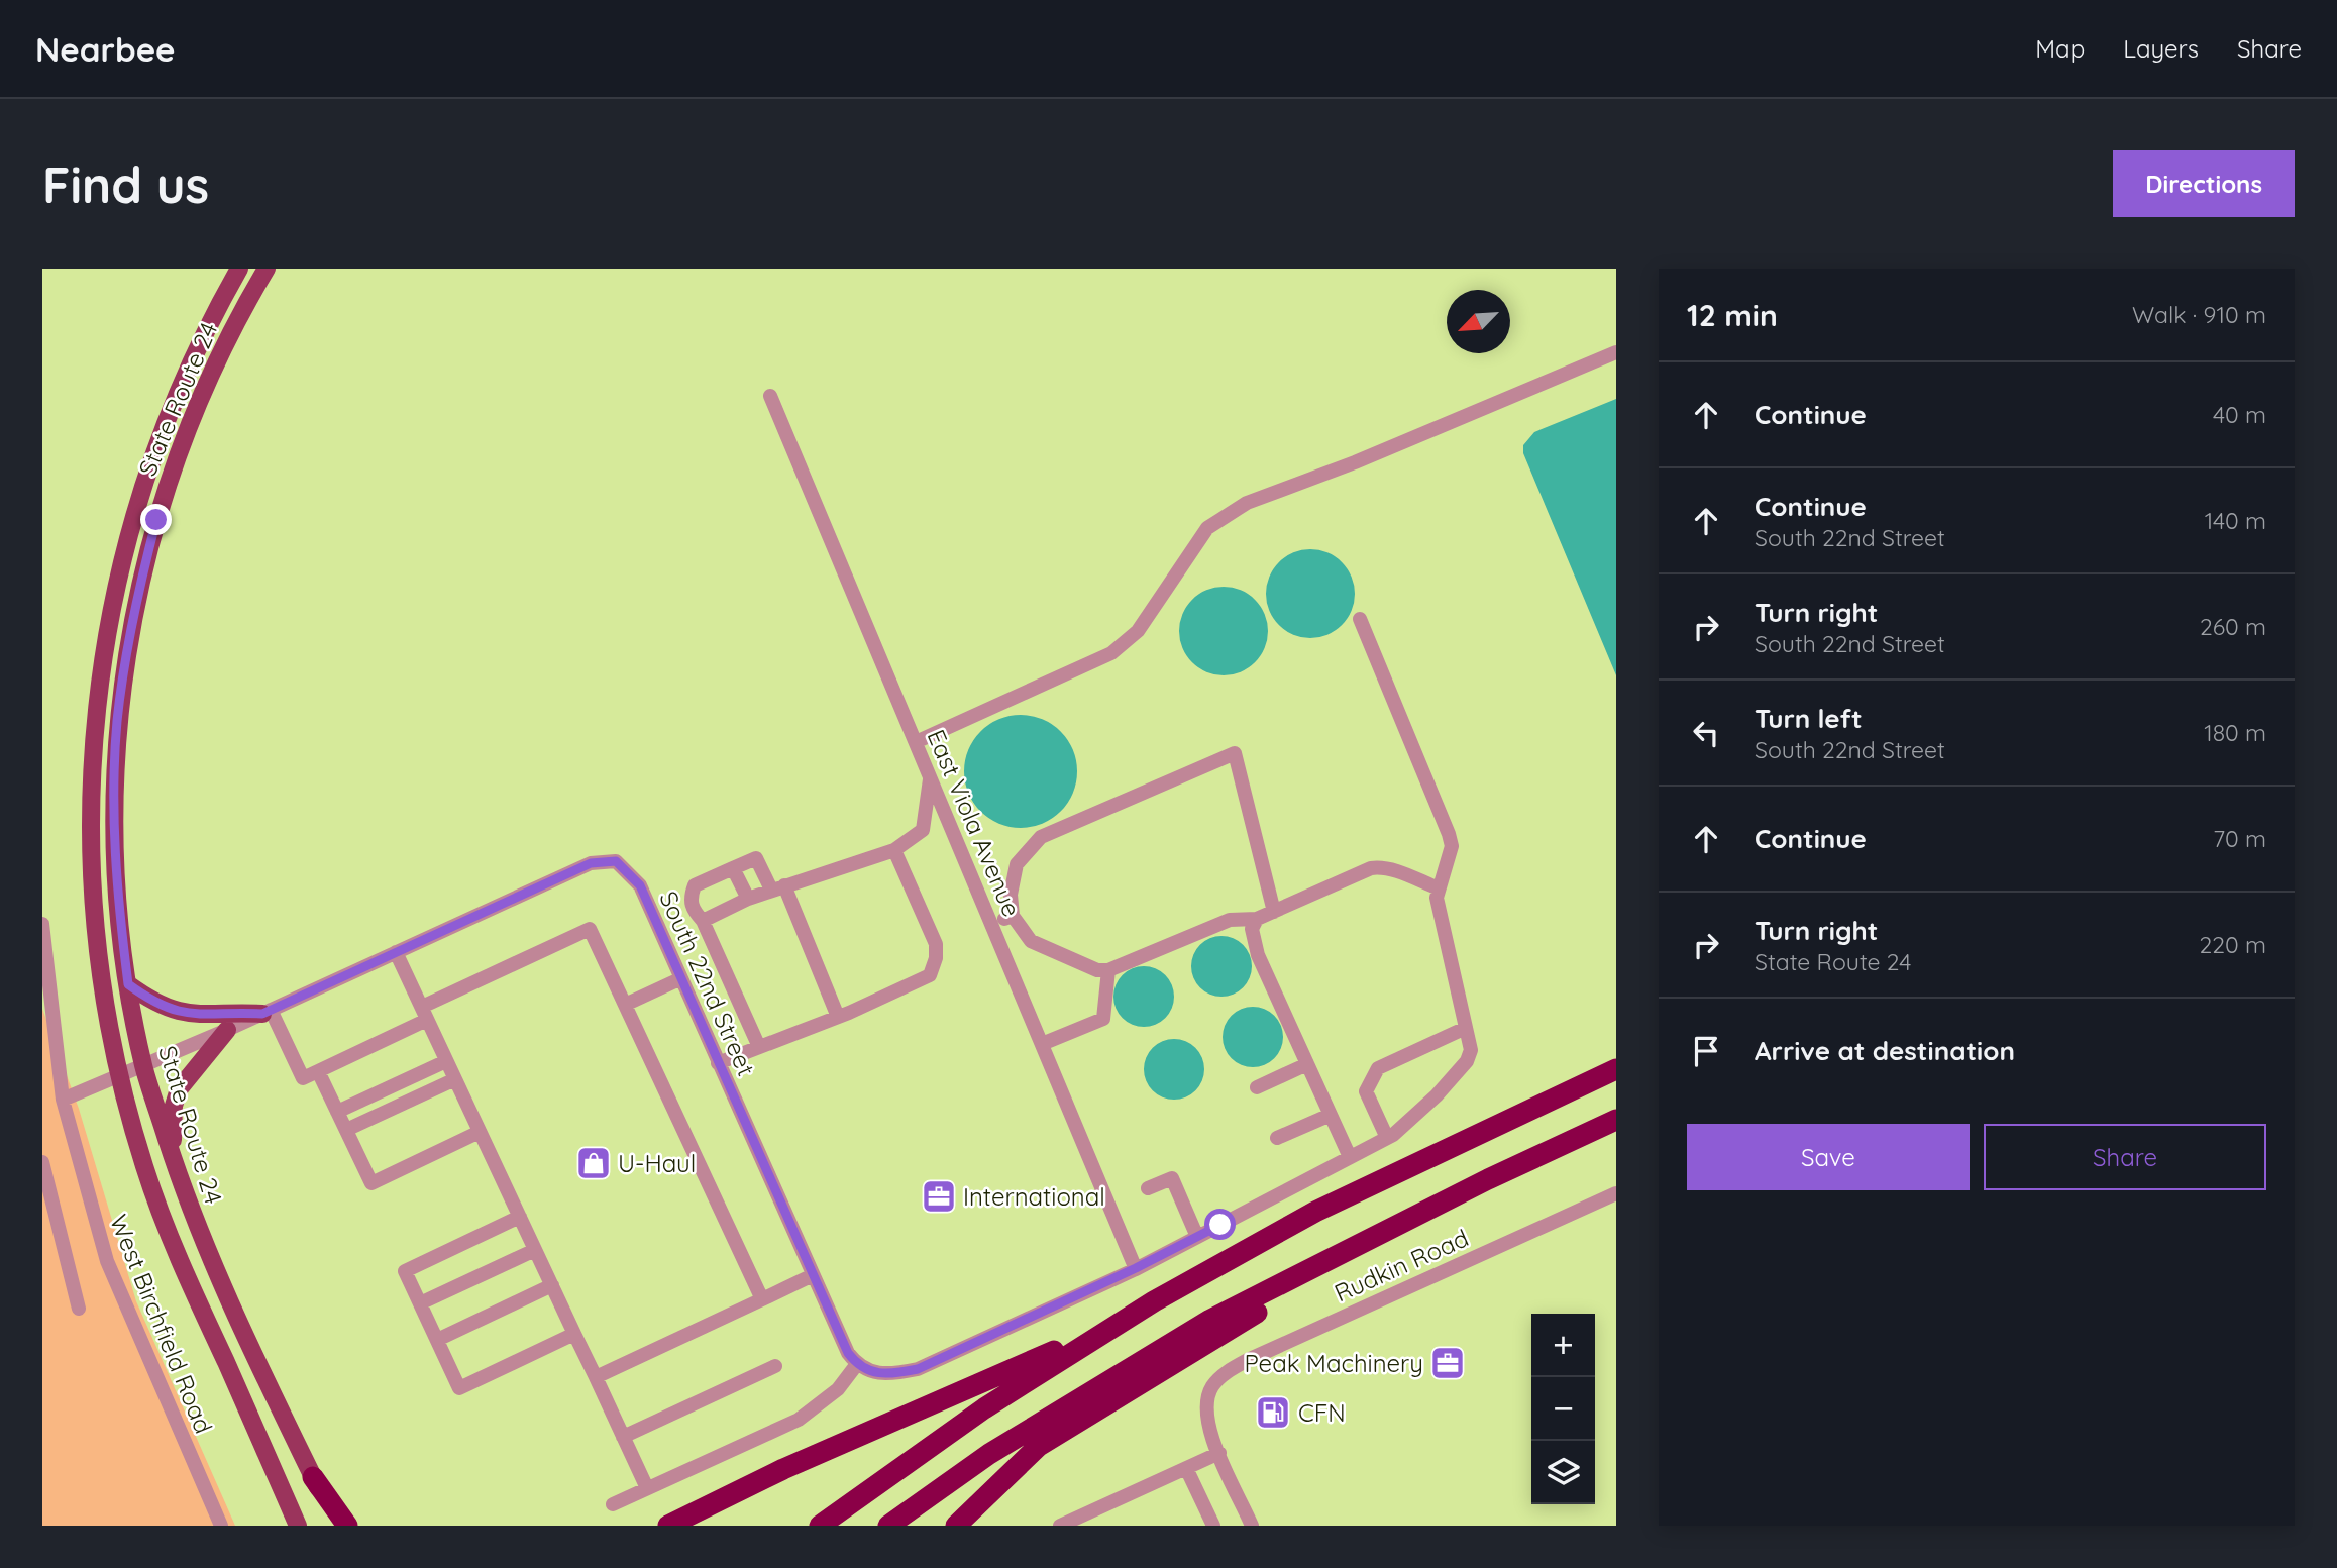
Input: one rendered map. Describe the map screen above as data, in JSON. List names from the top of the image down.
{
  "streets": {
    "main road": ["State Route 24"],
    "street": [
      "East Viola Avenue",
      "South 22nd Street",
      "Rudkin Road",
      "West Birchfield Road"
    ]
  },
  "crossings": [
    ["State Route 24", "South 22nd Street"],
    ["South 22nd Street", "West Birchfield Road"]
  ],
  "places": {
    "shop": ["U-Haul"],
    "office": ["International", "Peak Machinery"],
    "fuel station": ["CFN"]
  },
  "north": "bottom left",
  "page": {
    "header": "Nearbee",
    "nav": ["Map", "Layers", "Share"],
    "buttons": [
      "Directions",
      ["Save", "Share"]
    ],
    "title": "Find us",
    "heading": ["12 min", "Walk · 910 m"],
    "list": [
      ["Continue", "40 m"],
      ["Continue", "South 22nd Street", "140 m"],
      ["Turn right", "South 22nd Street", "260 m"],
      ["Turn left", "South 22nd Street", "180 m"],
      ["Continue", "70 m"],
      ["Turn right", "State Route 24", "220 m"],
      "Arrive at destination"
    ],
    "map_buttons": ["+", "−"]
  }
}
